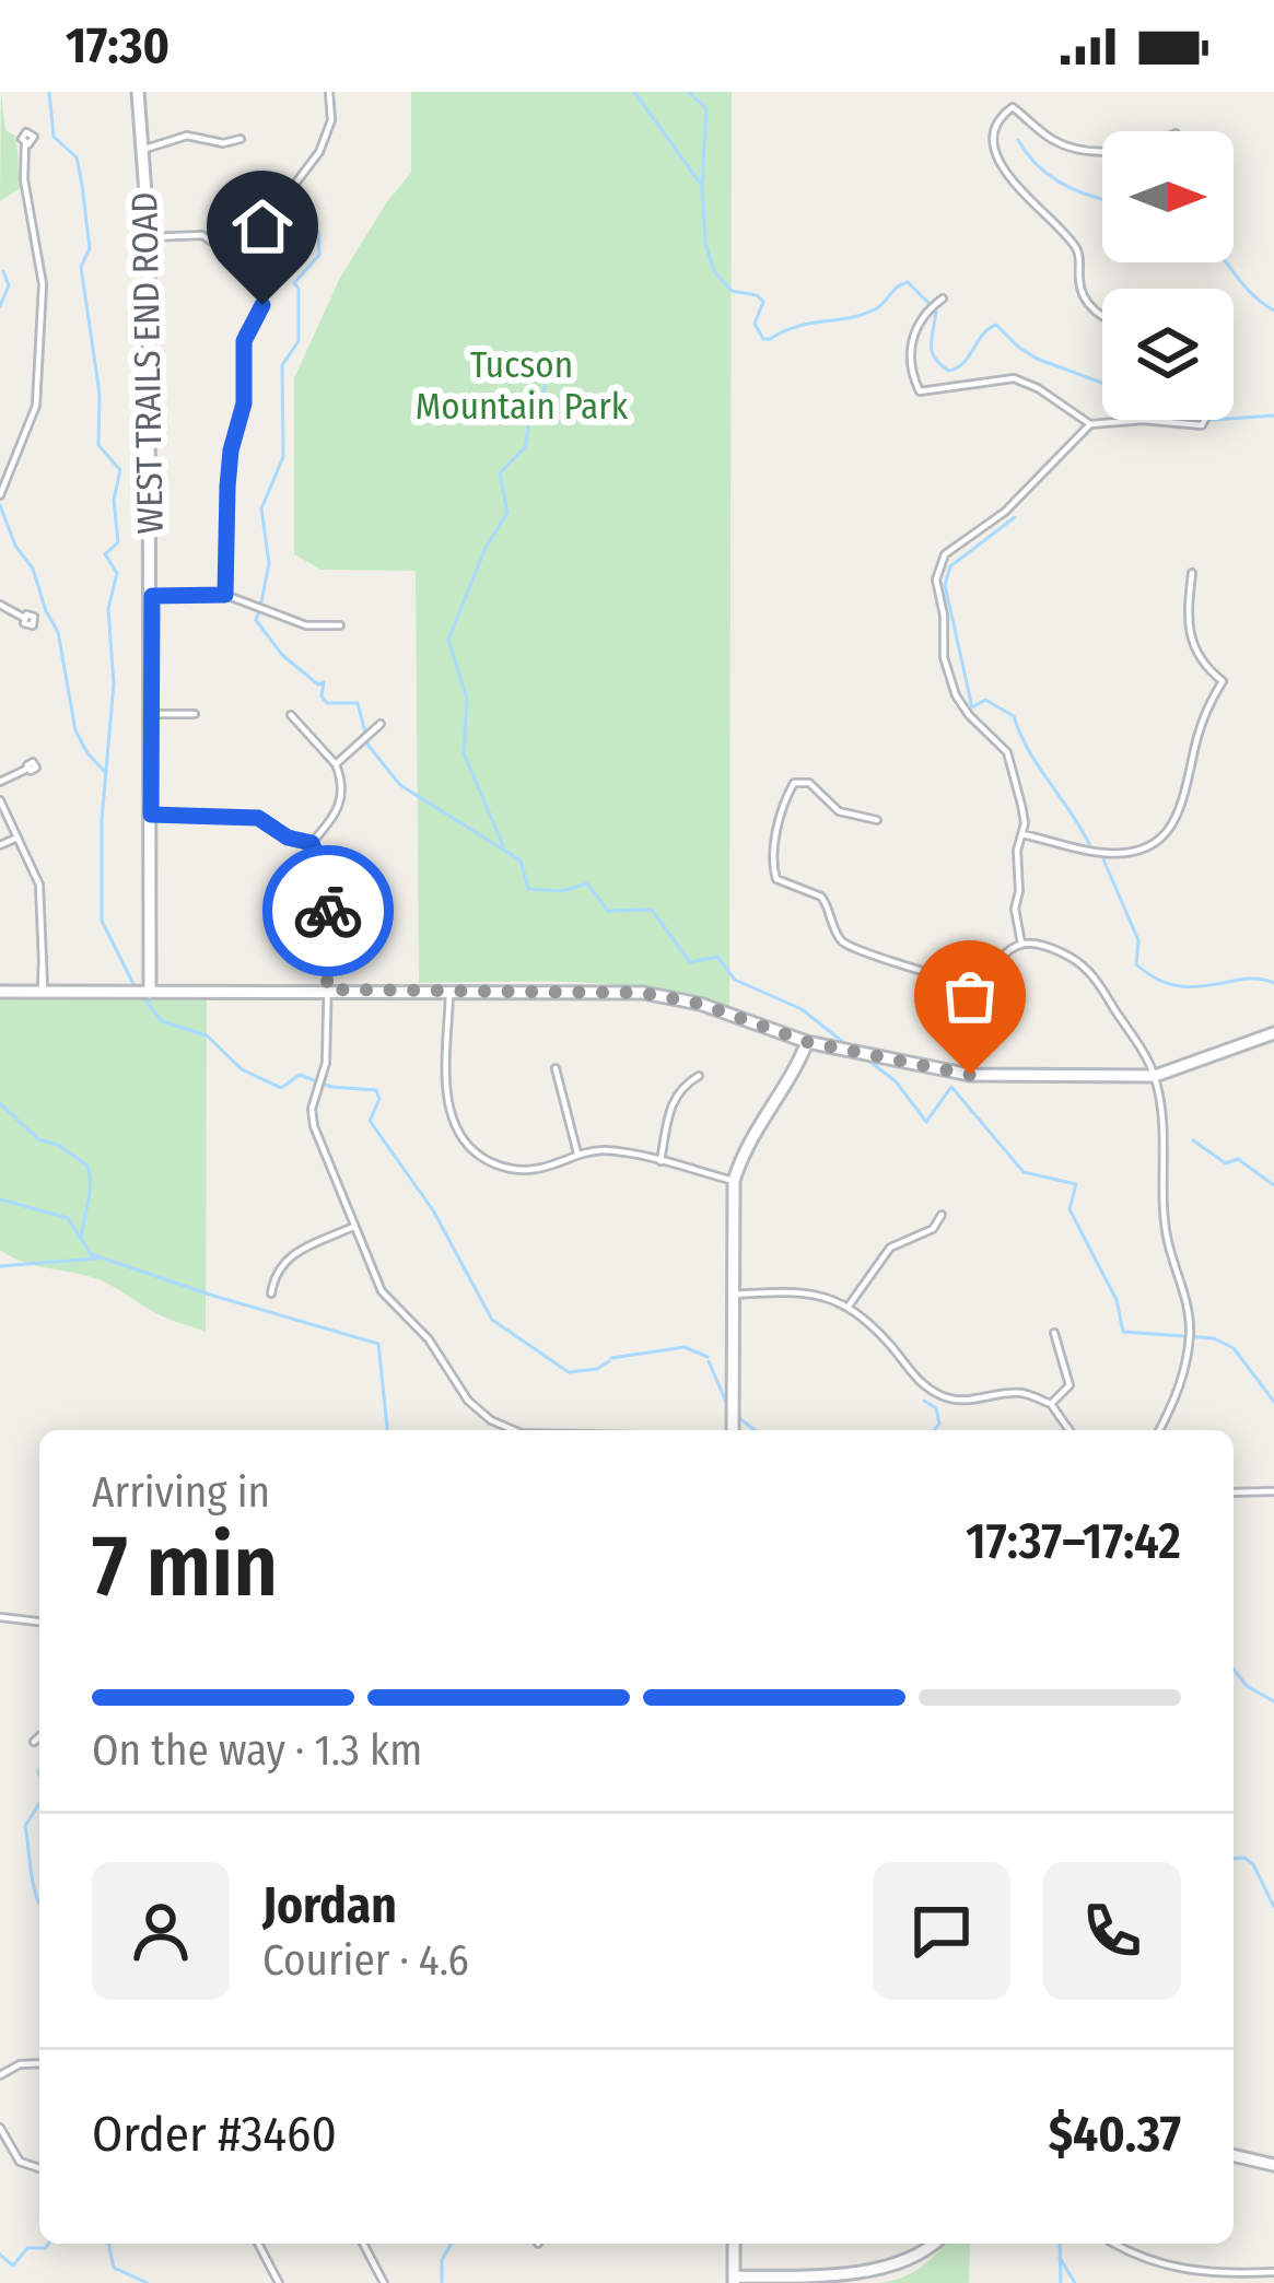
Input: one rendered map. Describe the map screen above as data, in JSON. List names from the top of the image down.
{
  "streets": {
    "street": ["WEST TRAILS END ROAD"]
  },
  "parks": ["Tucson Mountain Park"],
  "north": "right",
  "page": {
    "status": "17:30",
    "heading": ["7 min", "Arriving in", "17:37–17:42"],
    "panel": [
      "Jordan",
      "Courier · 4.6",
      "Order #3460",
      "$40.37"
    ],
    "bar": "On the way · 1.3 km"
  }
}
